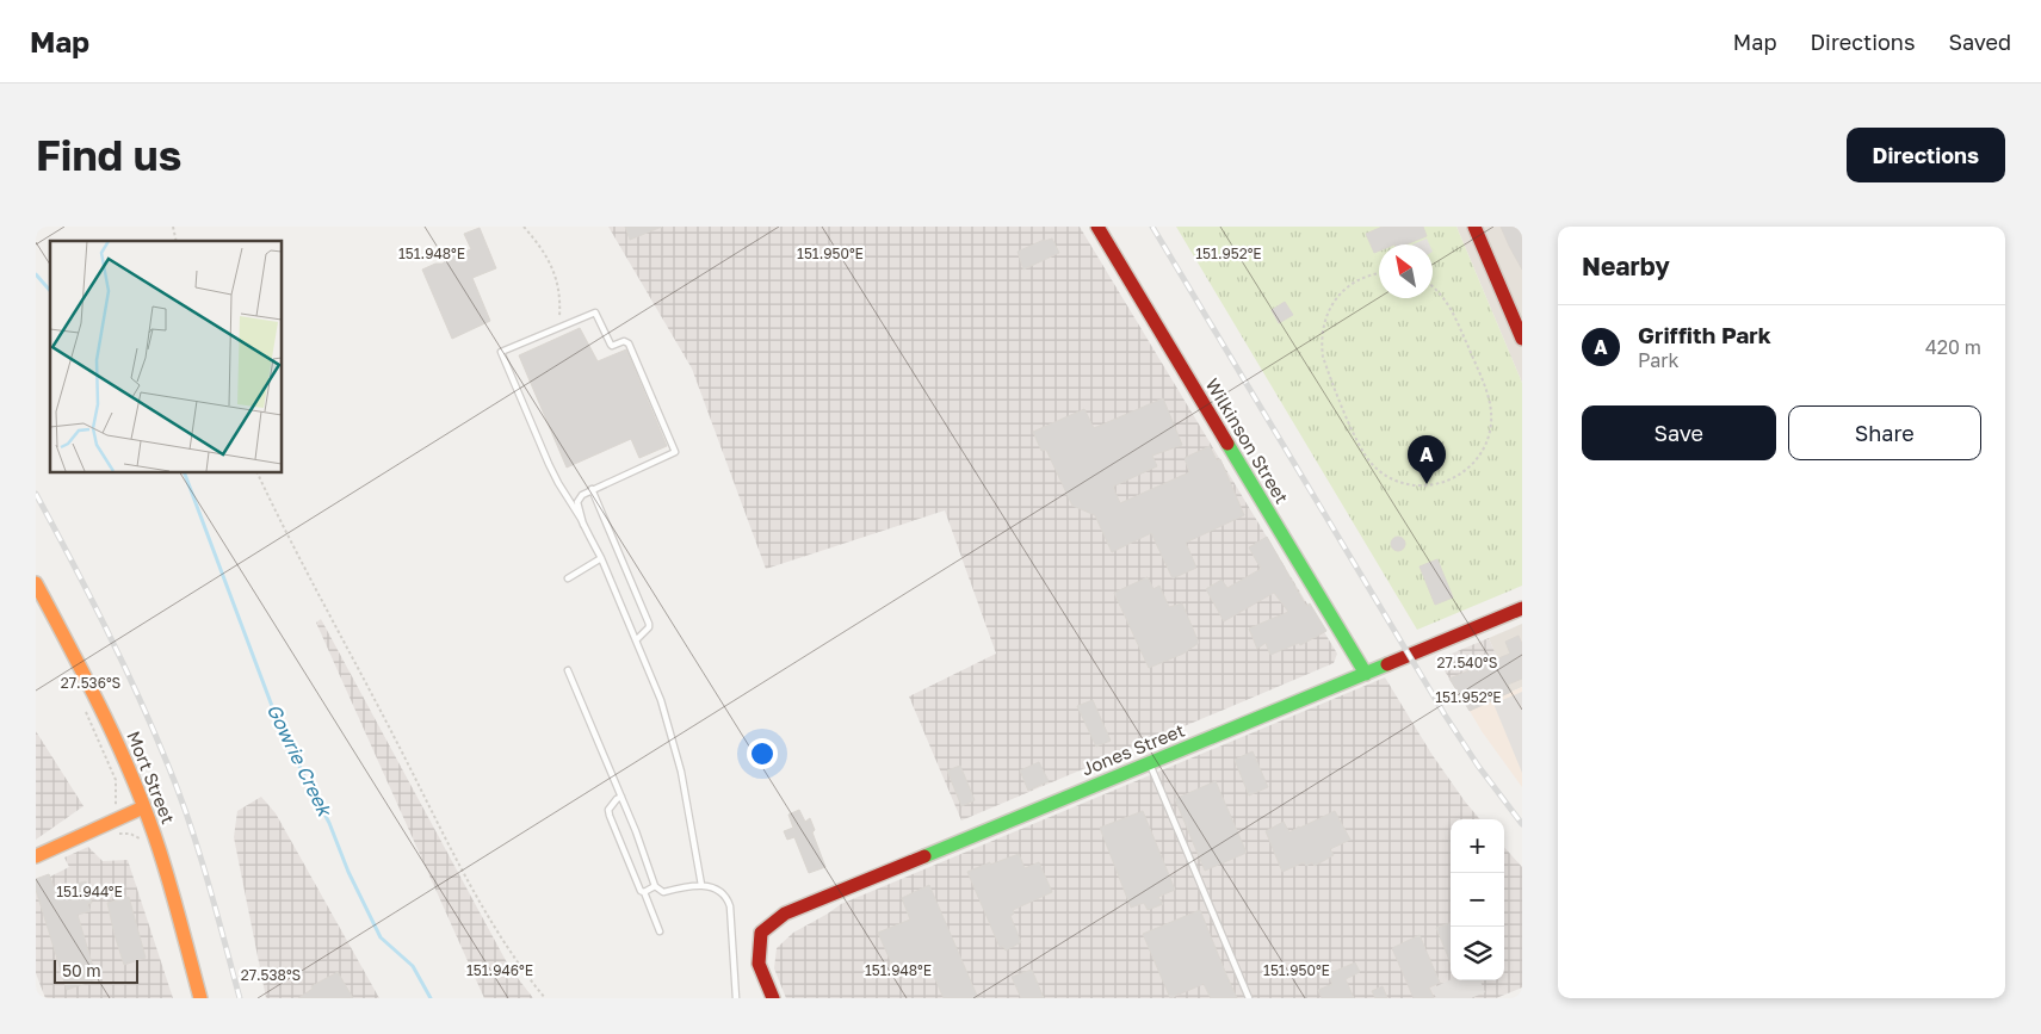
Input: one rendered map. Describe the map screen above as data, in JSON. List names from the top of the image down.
{
  "streets": {
    "street": ["Wilkinson Street", "Jones Street", "Mort Street"]
  },
  "crossings": [
    ["Wilkinson Street", "Jones Street"]
  ],
  "water": ["Gowrie Creek"],
  "scale_bar": "50 m",
  "north": "top left",
  "page": {
    "header": "Map",
    "nav": ["Map", "Directions", "Saved"],
    "buttons": [
      "Directions",
      ["Save", "Share"]
    ],
    "title": "Find us",
    "heading": "Nearby",
    "list": [
      {
        "mark": "A",
        "name": "Griffith Park",
        "note": "Park",
        "value": "420 m"
      }
    ],
    "pins": "A",
    "map_buttons": ["+", "−"],
    "scale": "50 m"
  },
  "coordinates": [
    "151.952°E",
    "151.948°E",
    "151.950°E",
    "27.540°S",
    "27.536°S",
    "151.944°E",
    "151.946°E",
    "27.538°S"
  ]
}
